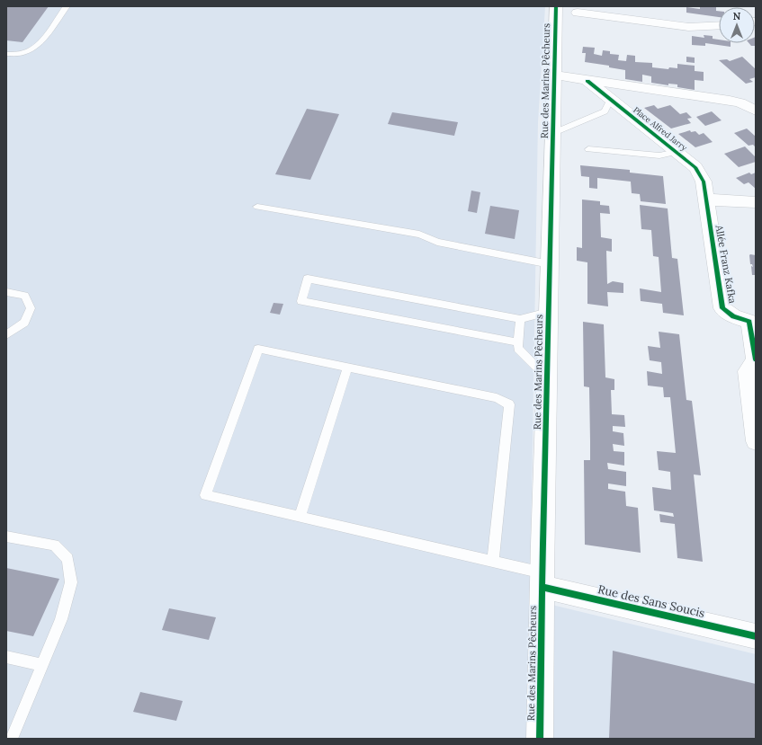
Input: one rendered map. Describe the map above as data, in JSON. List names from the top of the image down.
{
  "streets": {
    "street": [
      "Rue des Marins Pêcheurs",
      "Place Alfred Jarry",
      "Allée Franz Kafka",
      "Rue des Sans Soucis"
    ]
  },
  "crossings": [
    ["Rue des Marins Pêcheurs", "Place Alfred Jarry"],
    ["Rue des Marins Pêcheurs", "Rue des Sans Soucis"],
    ["Place Alfred Jarry", "Allée Franz Kafka"]
  ],
  "north": "top"
}
